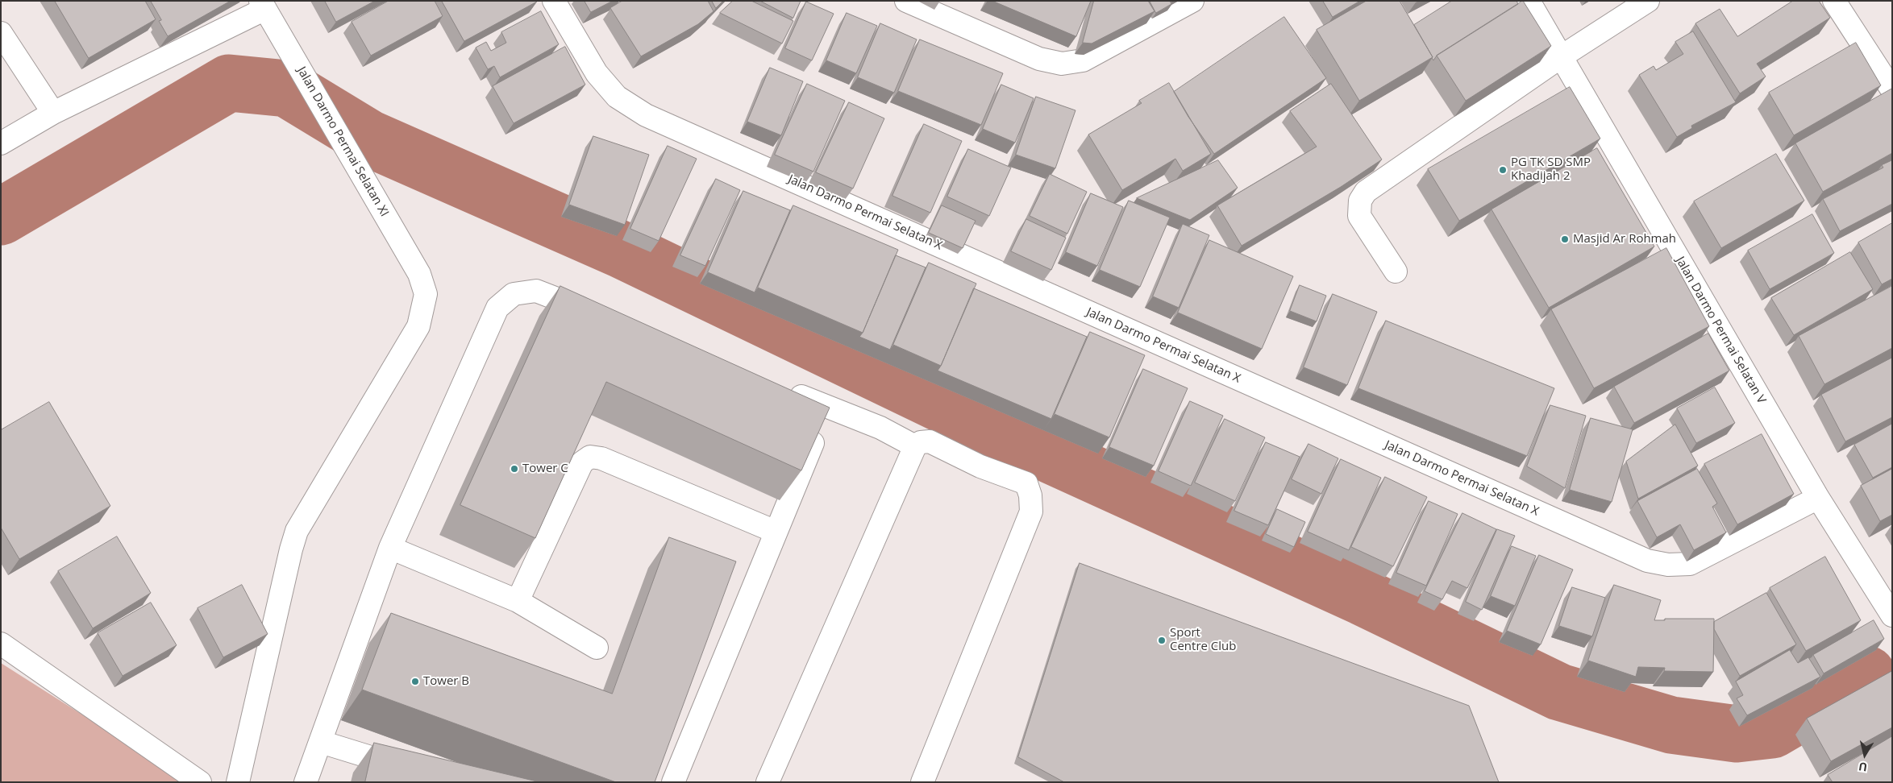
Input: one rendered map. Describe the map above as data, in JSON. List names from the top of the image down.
{
  "streets": {
    "street": ["Jalan Darmo Permai Selatan XI", "Jalan Darmo Permai Selatan X", "Jalan Darmo Permai Selatan V"]
  },
  "crossings": [
    ["Jalan Darmo Permai Selatan X", "Jalan Darmo Permai Selatan V"]
  ],
  "places": [
    "PG TK SD SMP Khadijah 2",
    "Masjid Ar Rohmah",
    "Tower C",
    "Sport Centre Club",
    "Tower B"
  ],
  "north": "bottom"
}
